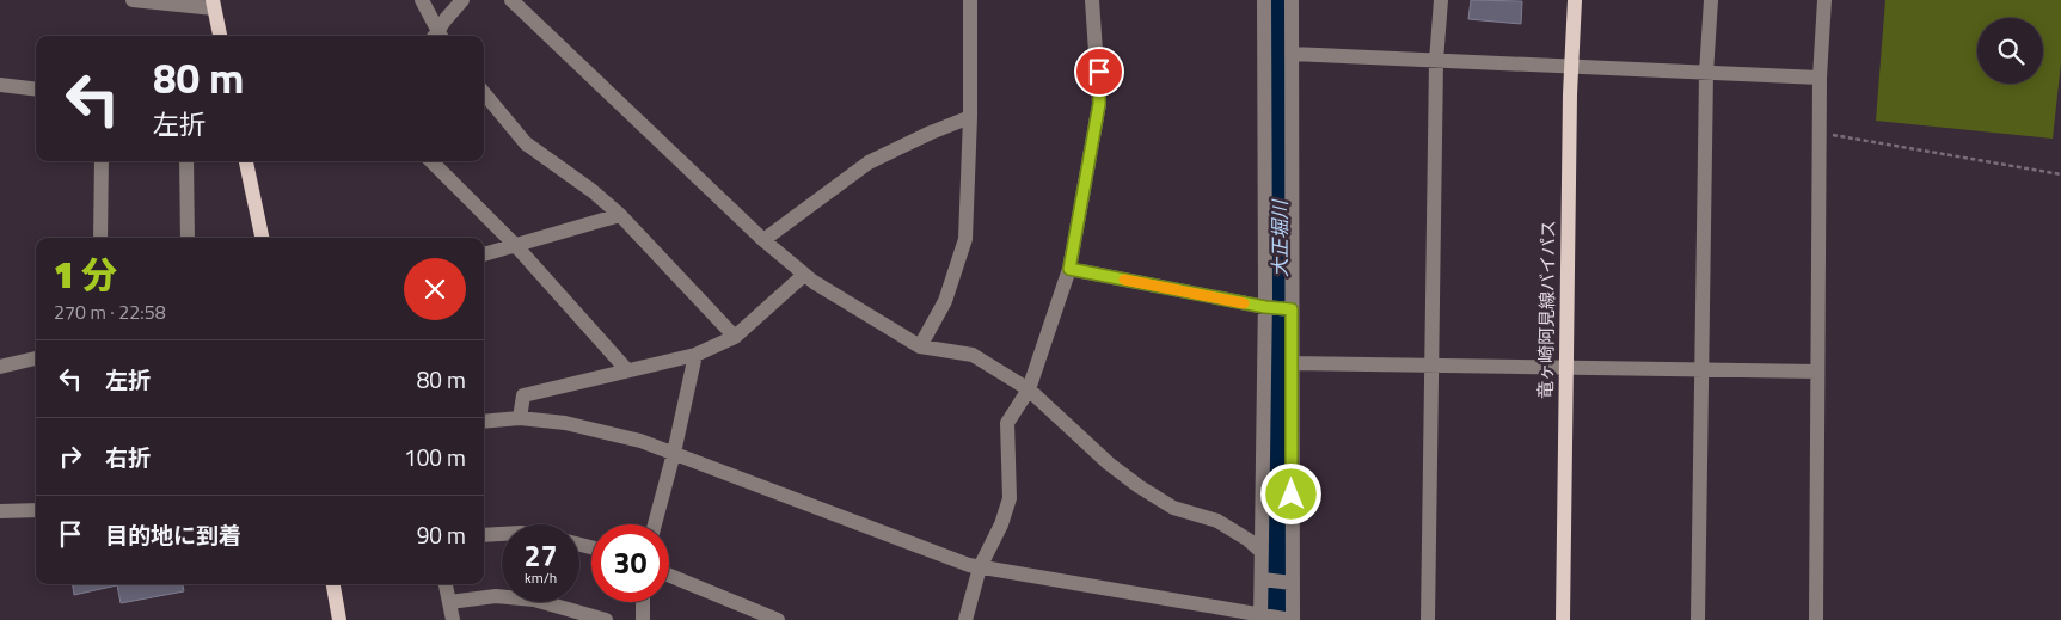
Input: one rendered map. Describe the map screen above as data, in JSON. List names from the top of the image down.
{
  "streets": {
    "main road": ["竜ヶ崎阿見線バイパス"]
  },
  "water": ["大正堀川"],
  "page": {
    "turn": ["80 m", "左折"],
    "heading": ["1 分", "270 m · 22:58"],
    "list": [
      {
        "name": "左折",
        "value": "80 m"
      },
      {
        "name": "右折",
        "value": "100 m"
      },
      {
        "name": "目的地に到着",
        "value": "90 m"
      }
    ],
    "speed": "27 km/h",
    "limit": "30"
  }
}
